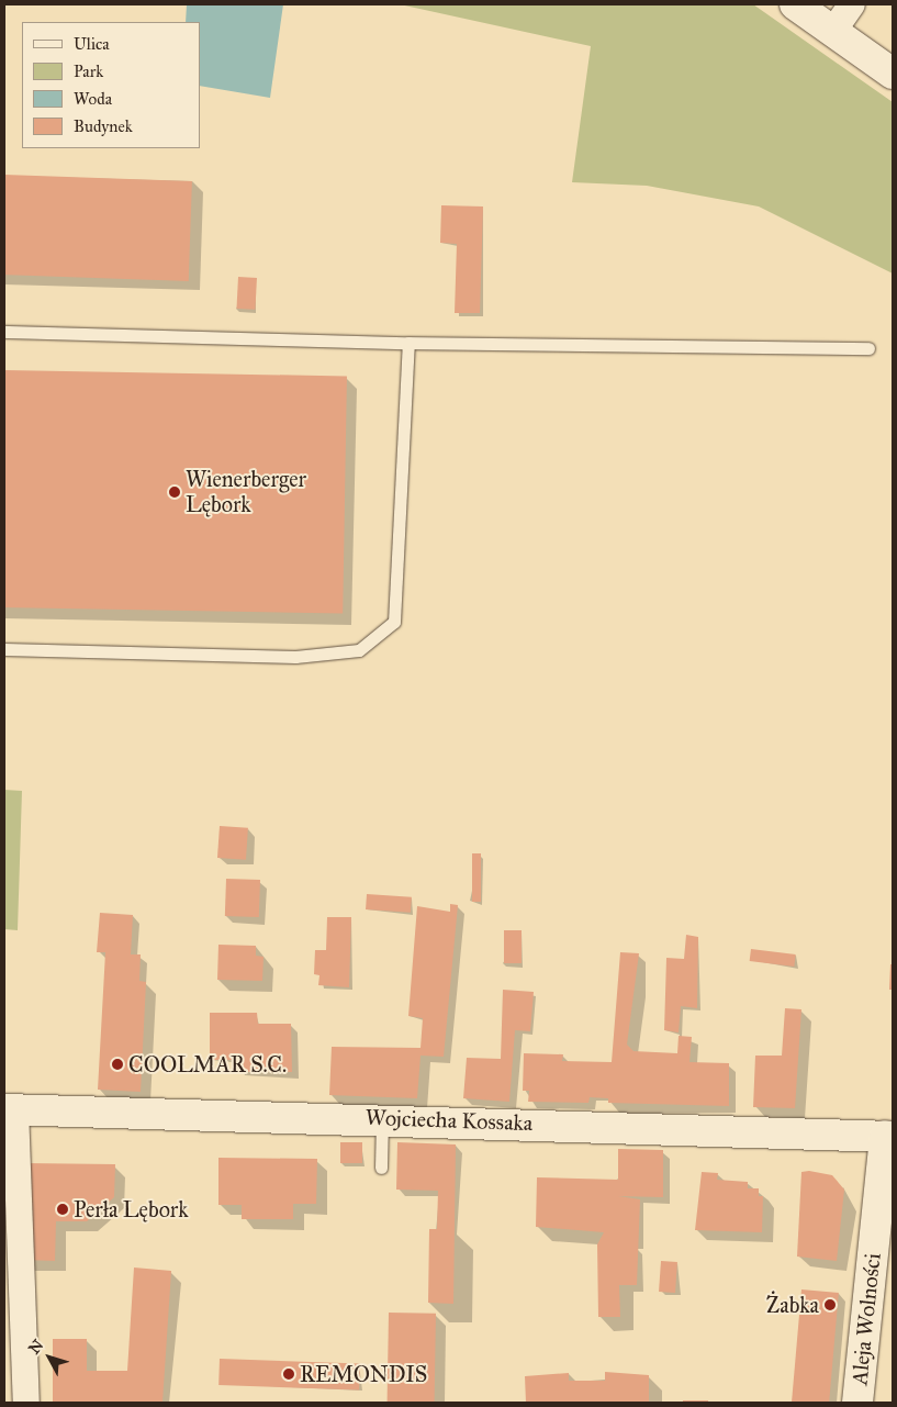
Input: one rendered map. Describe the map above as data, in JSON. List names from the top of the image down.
{
  "streets": {
    "main road": ["Wojciecha Kossaka", "Aleja Wolności"]
  },
  "crossings": [
    ["Wojciecha Kossaka", "Aleja Wolności"]
  ],
  "places": [
    "Wienerberger Lębork",
    "COOLMAR S.C.",
    "Perła Lębork",
    "Żabka",
    "REMONDIS"
  ],
  "legend": [
    "Ulica",
    "Park",
    "Woda",
    "Budynek"
  ],
  "north": "top left"
}
